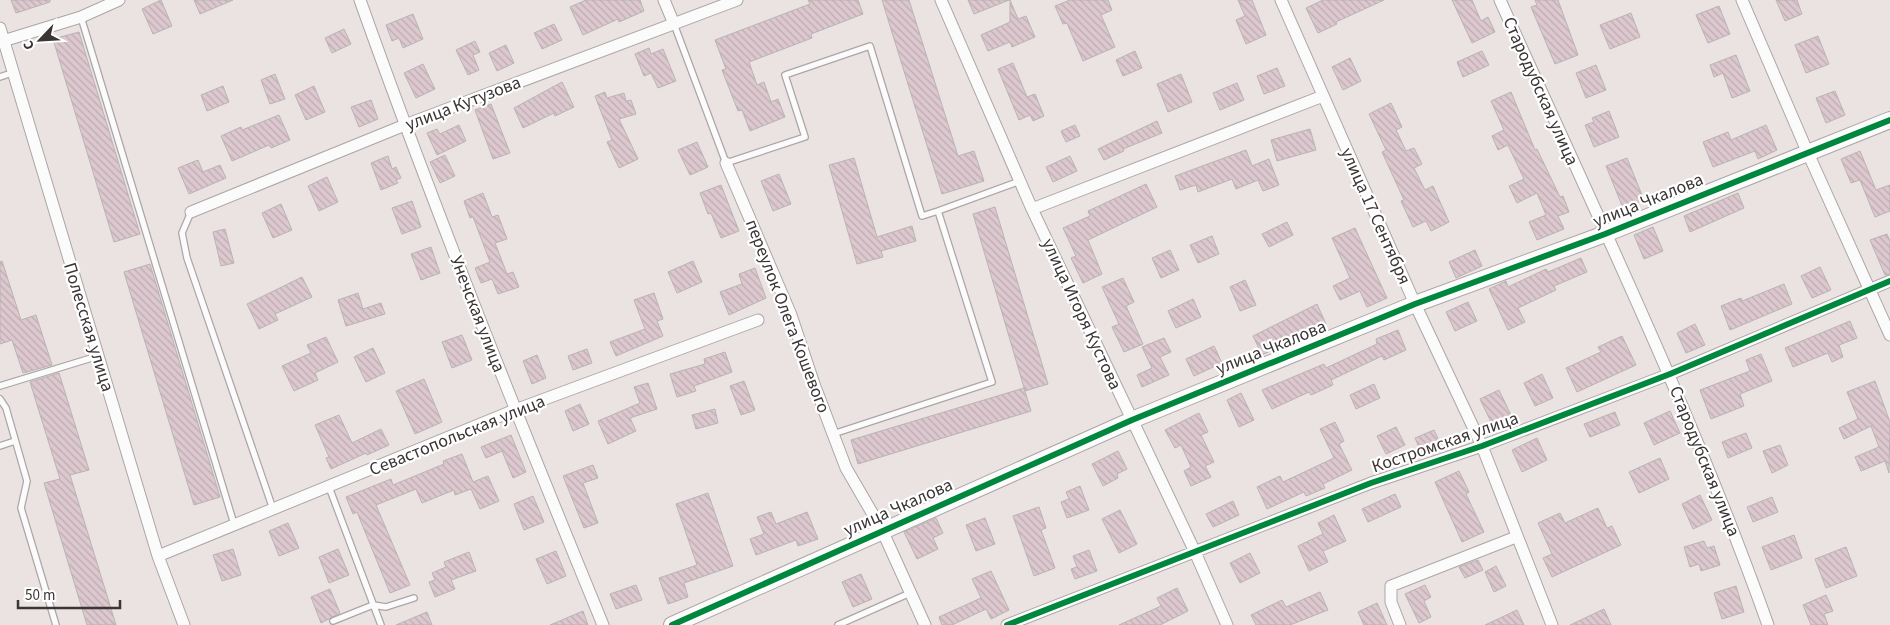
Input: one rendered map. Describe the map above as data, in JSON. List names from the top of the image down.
{
  "streets": {
    "street": [
      "Стародубская улица",
      "улица Кутузова",
      "улица Чкалова",
      "улица 17 Сентября",
      "Унечская улица",
      "улица Игоря Кустова",
      "переулок Олега Кошевого",
      "Полесская улица",
      "Севастопольская улица",
      "Костромская улица"
    ]
  },
  "crossings": [
    ["Стародубская улица", "улица Чкалова"],
    ["Стародубская улица", "Костромская улица"],
    ["улица Кутузова", "Унечская улица"],
    ["улица Кутузова", "переулок Олега Кошевого"],
    ["улица Чкалова", "улица 17 Сентября"],
    ["улица Чкалова", "улица Игоря Кустова"],
    ["улица Чкалова", "переулок Олега Кошевого"],
    ["улица 17 Сентября", "Костромская улица"],
    ["Унечская улица", "Севастопольская улица"],
    ["улица Игоря Кустова", "Костромская улица"],
    ["Полесская улица", "Севастопольская улица"]
  ],
  "scale_bar": "50 m",
  "north": "bottom left"
}
